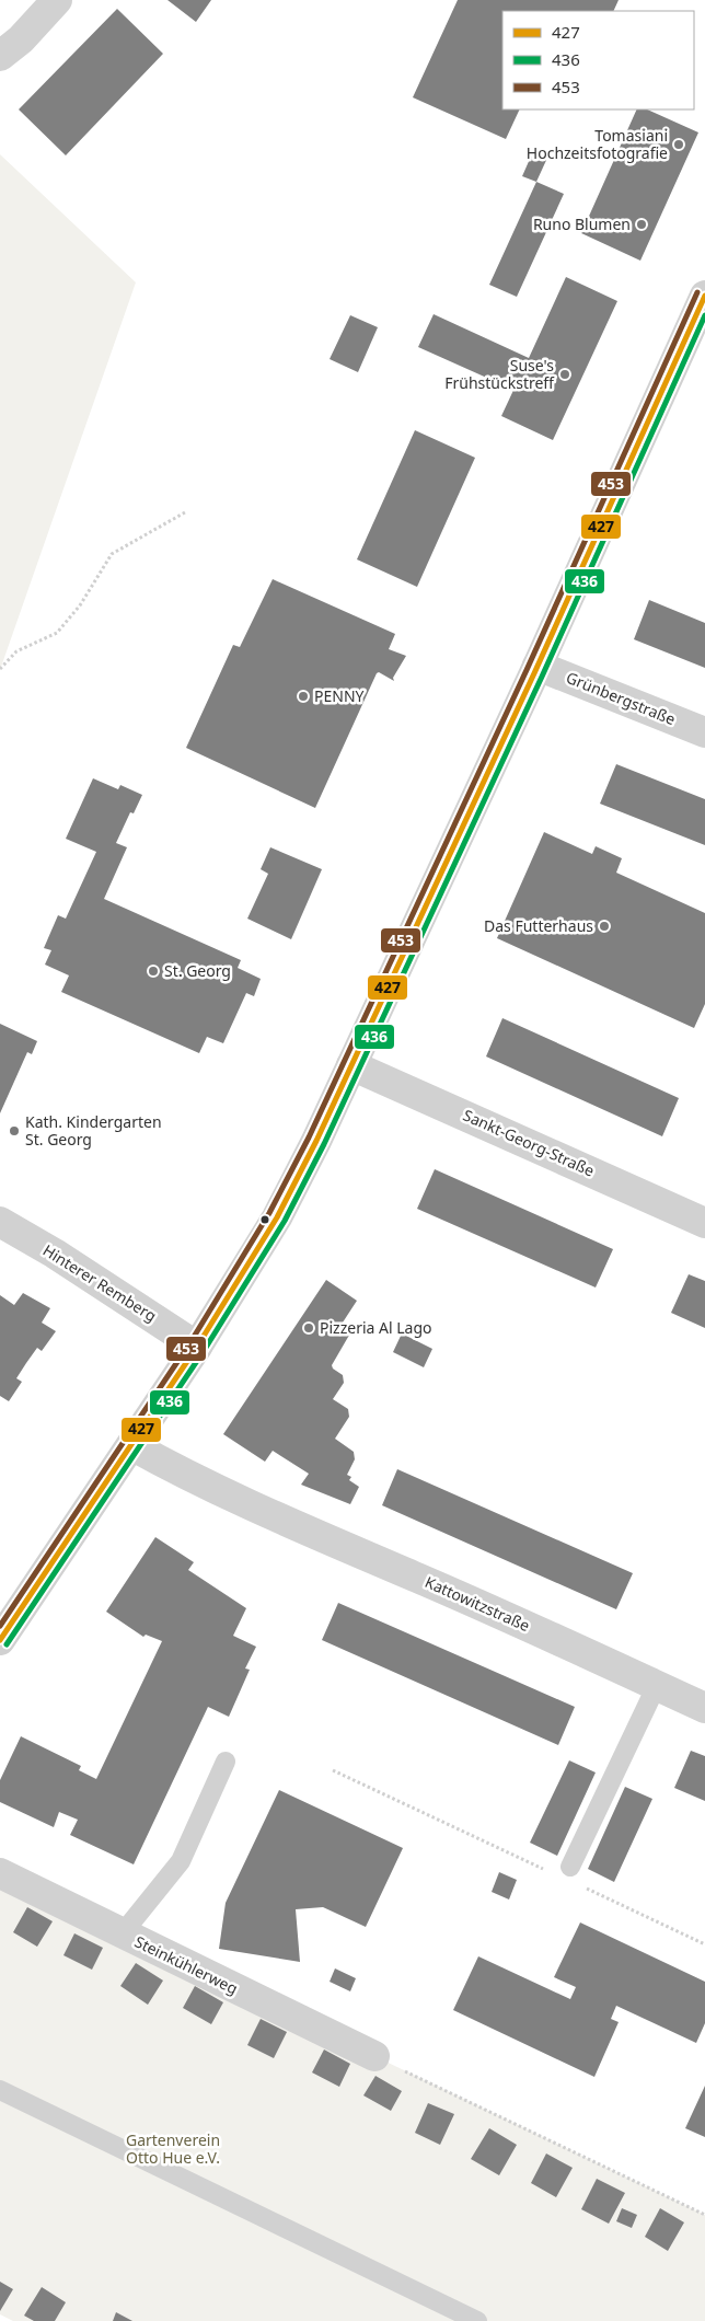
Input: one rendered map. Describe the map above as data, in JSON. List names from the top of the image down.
{
  "streets": {
    "street": [
      "Grünbergstraße",
      "Sankt-Georg-Straße",
      "Hinterer Remberg",
      "Kattowitzstraße",
      "Steinkühlerweg"
    ]
  },
  "parks": ["Gartenverein Otto Hue e.V."],
  "places": [
    "Tomasiani Hochzeitsfotografie",
    "Runo Blumen",
    "Suse's Frühstückstreff",
    "PENNY",
    "Das Futterhaus",
    "St. Georg",
    "Kath. Kindergarten St. Georg",
    "Pizzeria Al Lago"
  ],
  "lines": ["transit line 453", "transit line 427", "transit line 436"],
  "legend": ["427", "436", "453"]
}
